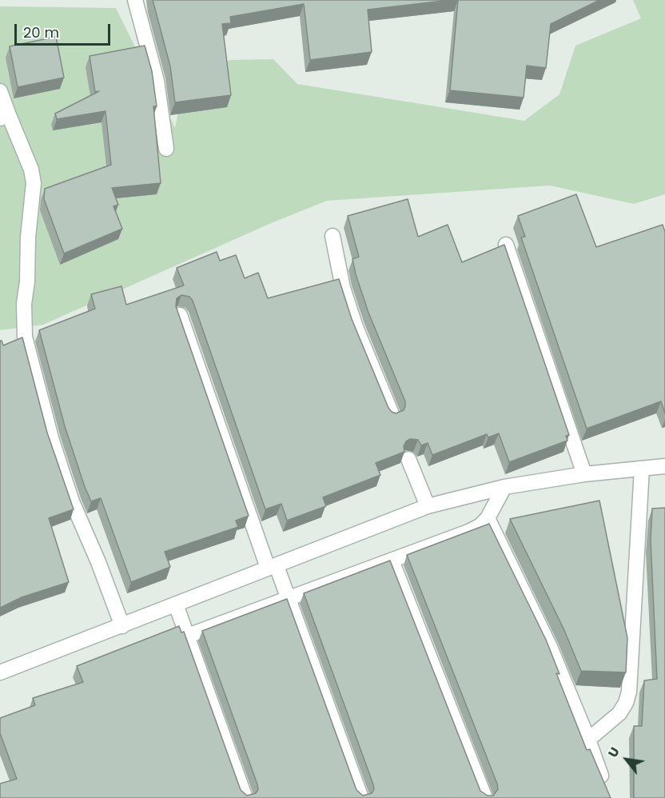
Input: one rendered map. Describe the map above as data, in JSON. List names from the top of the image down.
{
  "scale_bar": "20 m",
  "north": "top left"
}
